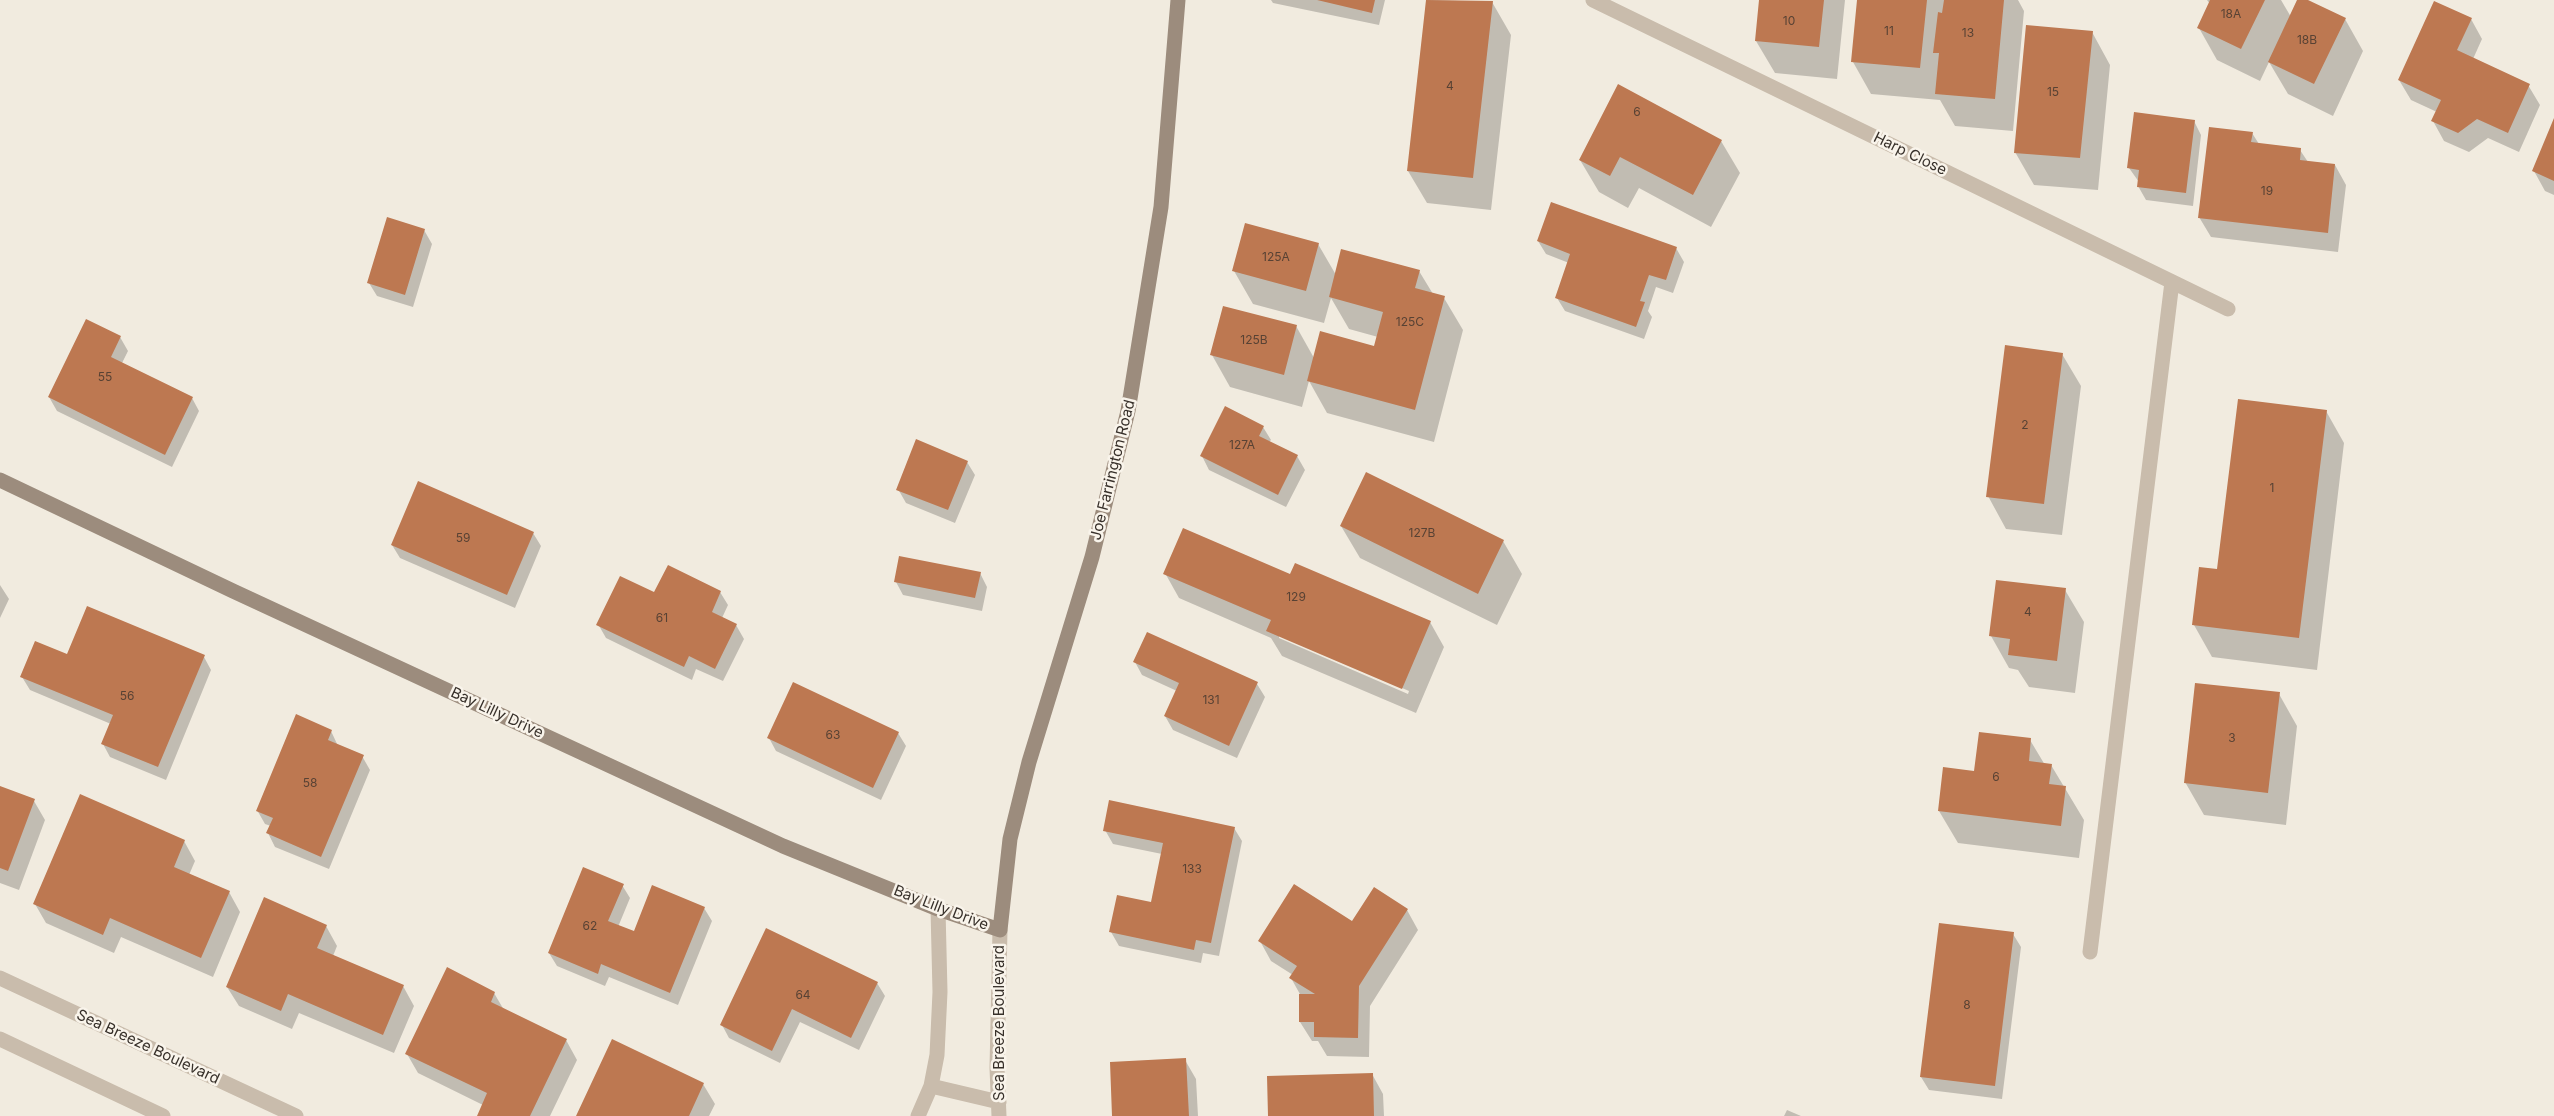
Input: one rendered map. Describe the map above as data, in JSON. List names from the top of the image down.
{
  "streets": {
    "main road": ["Joe Farrington Road", "Bay Lilly Drive"],
    "street": ["Harp Close", "Sea Breeze Boulevard"]
  },
  "crossings": [
    ["Joe Farrington Road", "Bay Lilly Drive"],
    ["Joe Farrington Road", "Sea Breeze Boulevard"],
    ["Bay Lilly Drive", "Sea Breeze Boulevard"]
  ],
  "house_numbers": [
    "18A",
    "10",
    "11",
    "13",
    "18B",
    "4",
    "15",
    "6",
    "19",
    "125A",
    "125C",
    "125B",
    "55",
    "2",
    "127A",
    "1",
    "127B",
    "59",
    "129",
    "4",
    "61",
    "56",
    "131",
    "63",
    "3",
    "6",
    "58",
    "133",
    "62",
    "64",
    "8"
  ]
}
